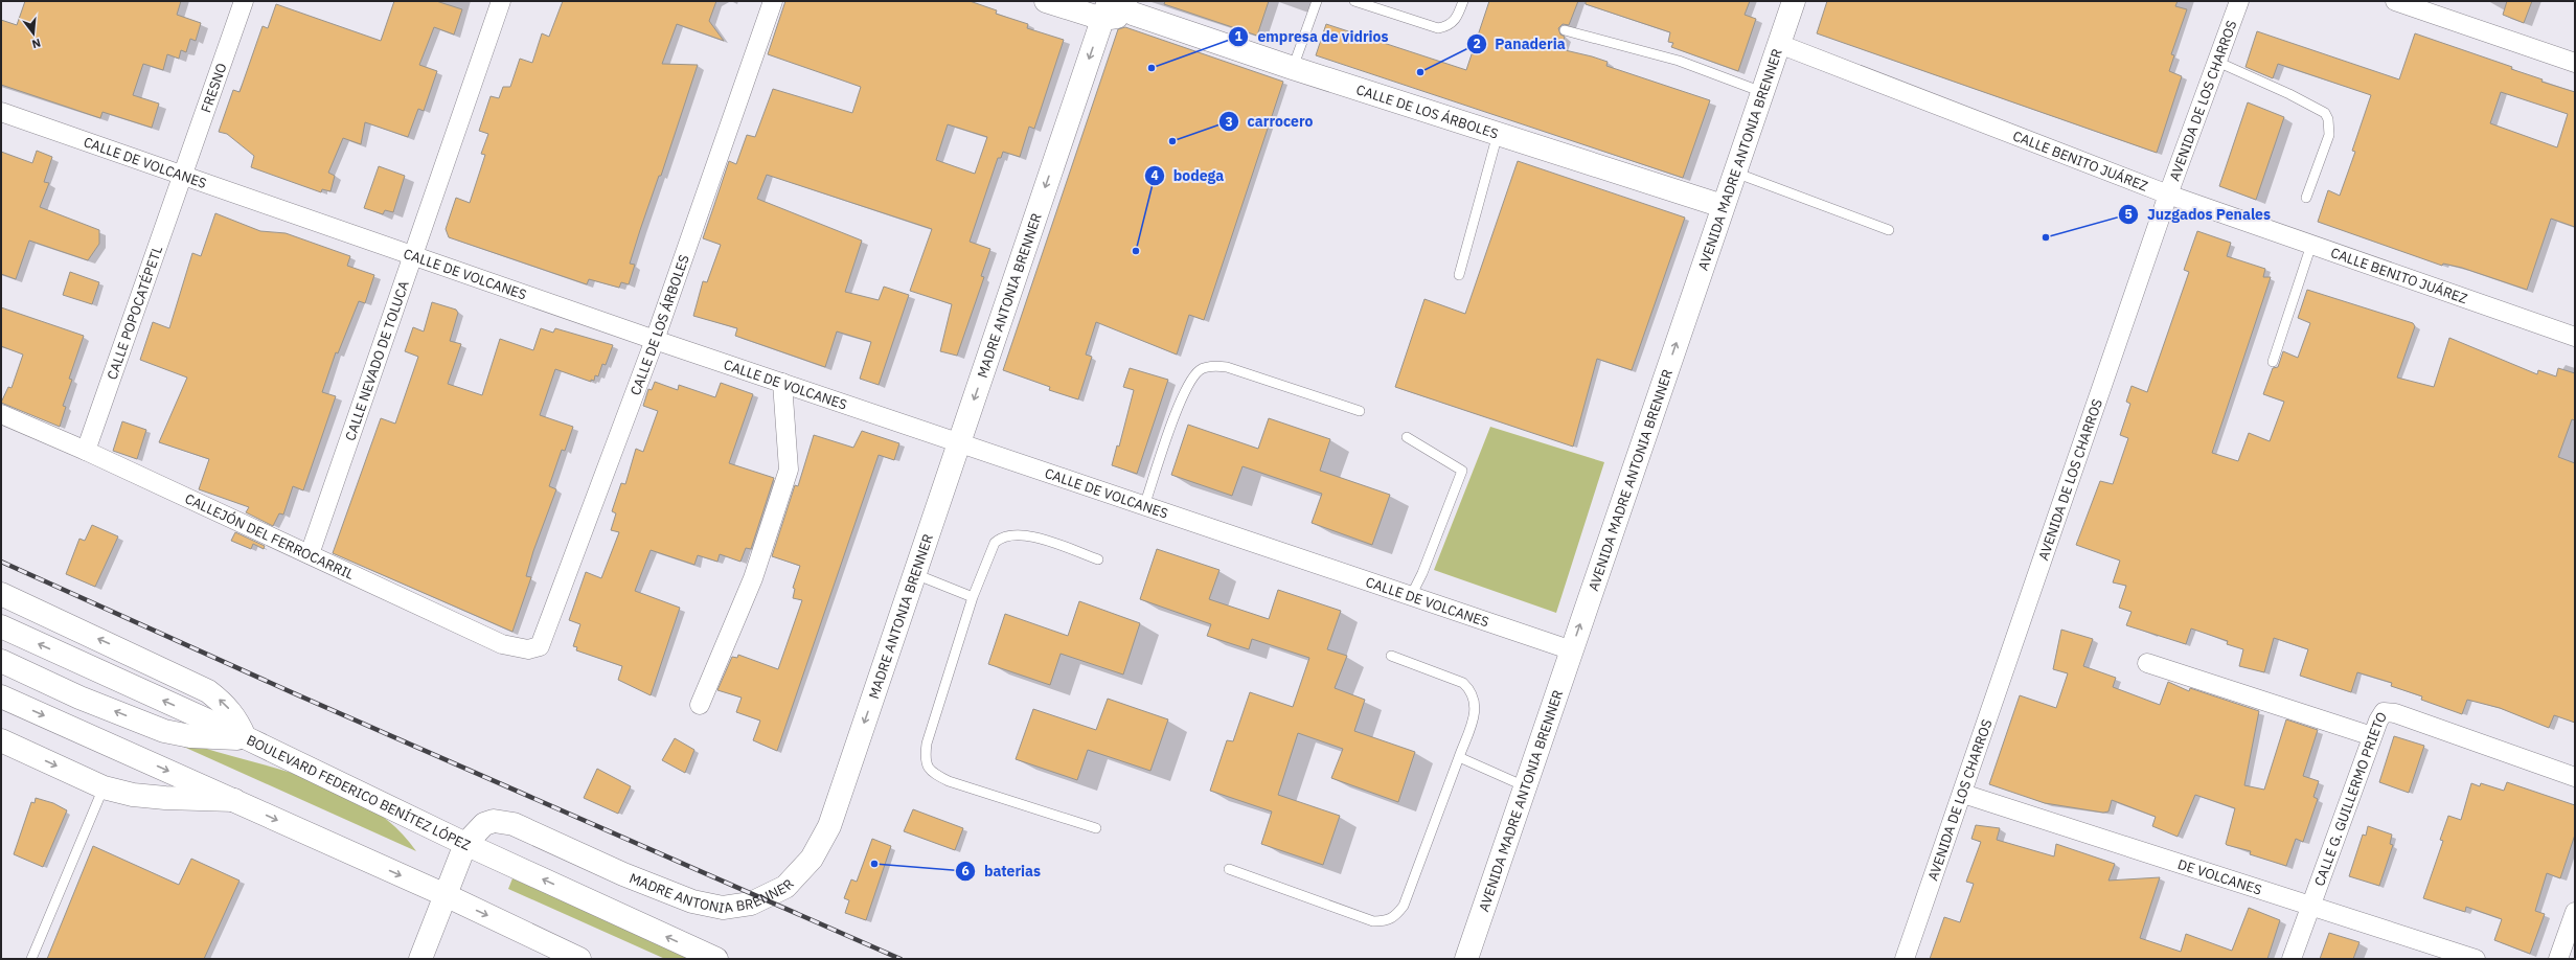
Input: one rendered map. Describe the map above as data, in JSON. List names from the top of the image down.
{
  "streets": {
    "main road": [
      "CALLE DE LOS ÁRBOLES",
      "AVENIDA MADRE ANTONIA BRENNER",
      "MADRE ANTONIA BRENNER",
      "BOULEVARD FEDERICO BENÍTEZ LÓPEZ"
    ],
    "street": [
      "FRESNO",
      "AVENIDA DE LOS CHARROS",
      "CALLE BENITO JUÁREZ",
      "CALLE DE VOLCANES",
      "CALLE POPOCATÉPETL",
      "CALLE NEVADO DE TOLUCA",
      "CALLEJÓN DEL FERROCARRIL",
      "CALLE G. GUILLERMO PRIETO",
      "DE VOLCANES"
    ]
  },
  "crossings": [
    ["FRESNO", "CALLE DE VOLCANES"],
    ["FRESNO", "CALLE POPOCATÉPETL"],
    ["AVENIDA DE LOS CHARROS", "CALLE BENITO JUÁREZ"],
    ["AVENIDA DE LOS CHARROS", "DE VOLCANES"],
    ["CALLE DE LOS ÁRBOLES", "AVENIDA MADRE ANTONIA BRENNER"],
    ["CALLE DE LOS ÁRBOLES", "CALLE DE VOLCANES"],
    ["CALLE DE LOS ÁRBOLES", "MADRE ANTONIA BRENNER"],
    ["CALLE DE LOS ÁRBOLES", "CALLEJÓN DEL FERROCARRIL"],
    ["AVENIDA MADRE ANTONIA BRENNER", "CALLE BENITO JUÁREZ"],
    ["AVENIDA MADRE ANTONIA BRENNER", "CALLE DE VOLCANES"],
    ["CALLE DE VOLCANES", "MADRE ANTONIA BRENNER"],
    ["CALLE DE VOLCANES", "CALLE POPOCATÉPETL"],
    ["CALLE DE VOLCANES", "CALLE NEVADO DE TOLUCA"],
    ["MADRE ANTONIA BRENNER", "BOULEVARD FEDERICO BENÍTEZ LÓPEZ"],
    ["CALLE POPOCATÉPETL", "CALLEJÓN DEL FERROCARRIL"],
    ["CALLE NEVADO DE TOLUCA", "CALLEJÓN DEL FERROCARRIL"],
    ["CALLE G. GUILLERMO PRIETO", "DE VOLCANES"]
  ],
  "one_way": ["AVENIDA MADRE ANTONIA BRENNER", "MADRE ANTONIA BRENNER"],
  "places": [
    "empresa de vidrios",
    "Panaderia",
    "carrocero",
    "Juzgados Penales",
    "bodega",
    "baterias"
  ],
  "north": "bottom"
}
